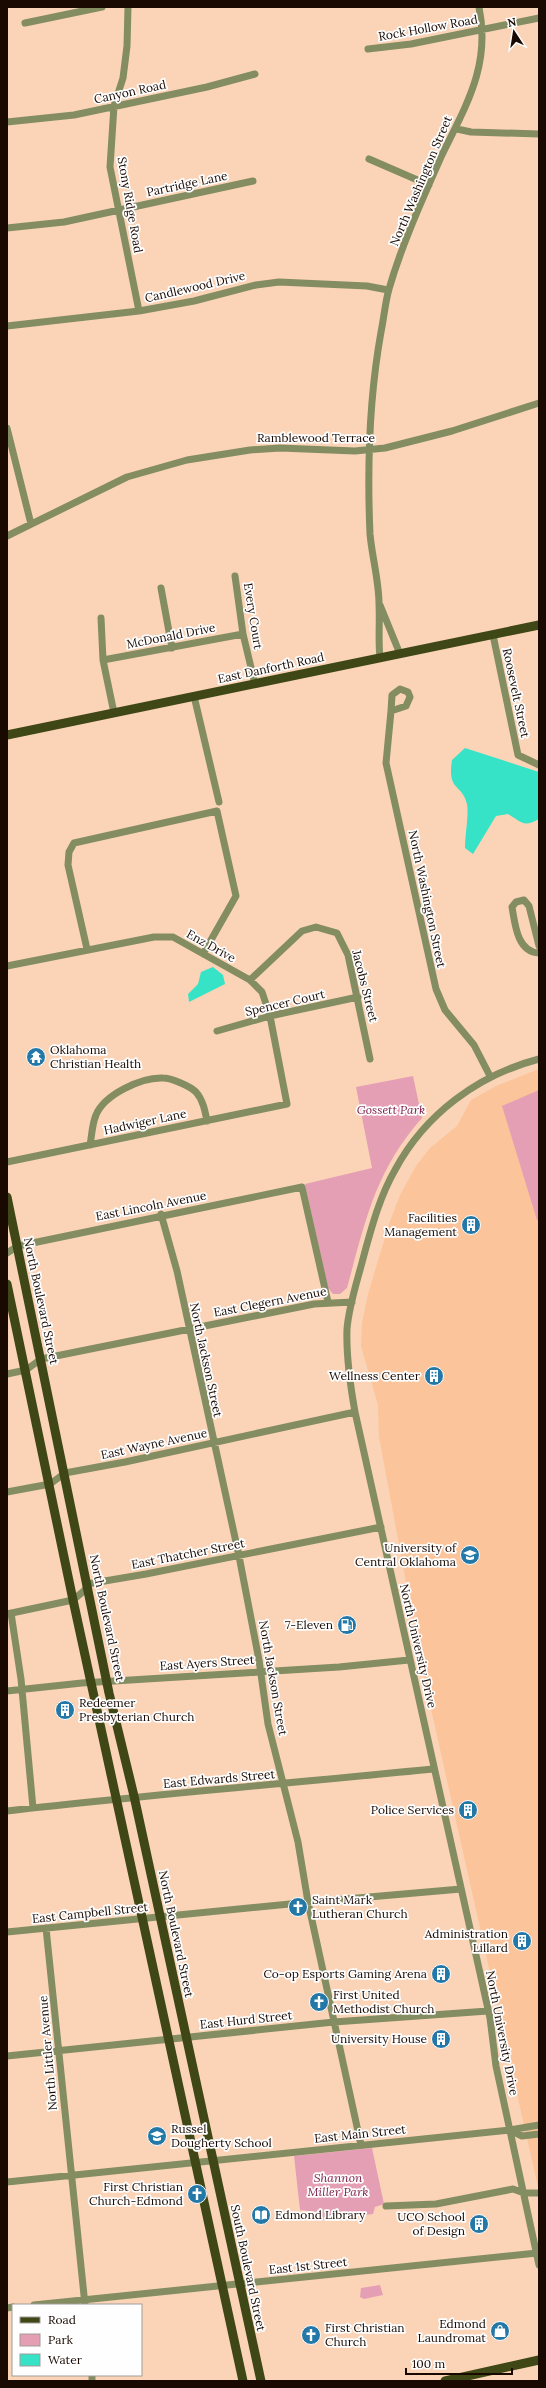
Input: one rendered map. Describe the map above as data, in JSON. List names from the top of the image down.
{
  "streets": {
    "main road": ["East Danforth Road", "North Boulevard Street", "South Boulevard Street"],
    "street": [
      "Rock Hollow Road",
      "Canyon Road",
      "North Washington Street",
      "Partridge Lane",
      "Stony Ridge Road",
      "Candlewood Drive",
      "Ramblewood Terrace",
      "Every Court",
      "McDonald Drive",
      "Roosevelt Street",
      "Enz Drive",
      "Jacobs Street",
      "Spencer Court",
      "Hadwiger Lane",
      "East Lincoln Avenue",
      "East Clegern Avenue",
      "North Jackson Street",
      "East Wayne Avenue",
      "East Thatcher Street",
      "North University Drive",
      "East Ayers Street",
      "East Edwards Street",
      "East Campbell Street",
      "East Hurd Street",
      "North Littler Avenue",
      "East Main Street",
      "East 1st Street"
    ]
  },
  "crossings": [
    ["Rock Hollow Road", "North Washington Street"],
    ["Canyon Road", "Stony Ridge Road"],
    ["North Washington Street", "Candlewood Drive"],
    ["North Washington Street", "Ramblewood Terrace"],
    ["North Washington Street", "East Danforth Road"],
    ["North Washington Street", "North University Drive"],
    ["Partridge Lane", "Stony Ridge Road"],
    ["Stony Ridge Road", "Candlewood Drive"],
    ["Every Court", "McDonald Drive"],
    ["Every Court", "East Danforth Road"],
    ["East Danforth Road", "Roosevelt Street"],
    ["Enz Drive", "Jacobs Street"],
    ["Enz Drive", "Spencer Court"],
    ["Enz Drive", "Hadwiger Lane"],
    ["Jacobs Street", "Spencer Court"],
    ["East Lincoln Avenue", "North Boulevard Street"],
    ["East Lincoln Avenue", "East Clegern Avenue"],
    ["East Lincoln Avenue", "North Jackson Street"],
    ["North Boulevard Street", "East Clegern Avenue"],
    ["North Boulevard Street", "East Wayne Avenue"],
    ["North Boulevard Street", "East Thatcher Street"],
    ["North Boulevard Street", "East Ayers Street"],
    ["North Boulevard Street", "East Edwards Street"],
    ["North Boulevard Street", "East Campbell Street"],
    ["North Boulevard Street", "East Hurd Street"],
    ["North Boulevard Street", "East Main Street"],
    ["North Boulevard Street", "South Boulevard Street"],
    ["East Clegern Avenue", "North Jackson Street"],
    ["East Clegern Avenue", "North University Drive"],
    ["North Jackson Street", "East Wayne Avenue"],
    ["North Jackson Street", "East Thatcher Street"],
    ["North Jackson Street", "East Ayers Street"],
    ["North Jackson Street", "East Edwards Street"],
    ["North Jackson Street", "East Campbell Street"],
    ["North Jackson Street", "East Hurd Street"],
    ["North Jackson Street", "East Main Street"],
    ["East Wayne Avenue", "North University Drive"],
    ["East Thatcher Street", "North University Drive"],
    ["North University Drive", "East Ayers Street"],
    ["North University Drive", "East Edwards Street"],
    ["North University Drive", "East Campbell Street"],
    ["North University Drive", "East Hurd Street"],
    ["North University Drive", "East Main Street"],
    ["North University Drive", "East 1st Street"],
    ["East Campbell Street", "North Littler Avenue"],
    ["East Hurd Street", "North Littler Avenue"],
    ["North Littler Avenue", "East 1st Street"],
    ["East Main Street", "South Boulevard Street"],
    ["East 1st Street", "South Boulevard Street"]
  ],
  "parks": ["Gossett Park", "Shannon Miller Park"],
  "places": {
    "temple": ["Oklahoma Christian Health"],
    "building": [
      "Facilities Management",
      "Wellness Center",
      "Redeemer Presbyterian Church",
      "Police Services",
      "Administration Lillard",
      "Co-op Esports Gaming Arena",
      "University House",
      "UCO School of Design"
    ],
    "school or university": ["University of Central Oklahoma", "Russel Dougherty School"],
    "fuel station": ["7-Eleven"],
    "church": [
      "Saint Mark Lutheran Church",
      "First United Methodist Church",
      "First Christian Church-Edmond",
      "First Christian Church"
    ],
    "library": ["Edmond Library"],
    "shop": ["Edmond Laundromat"]
  },
  "legend": ["Road", "Park", "Water"],
  "scale_bar": "100 m",
  "north": "top"
}
